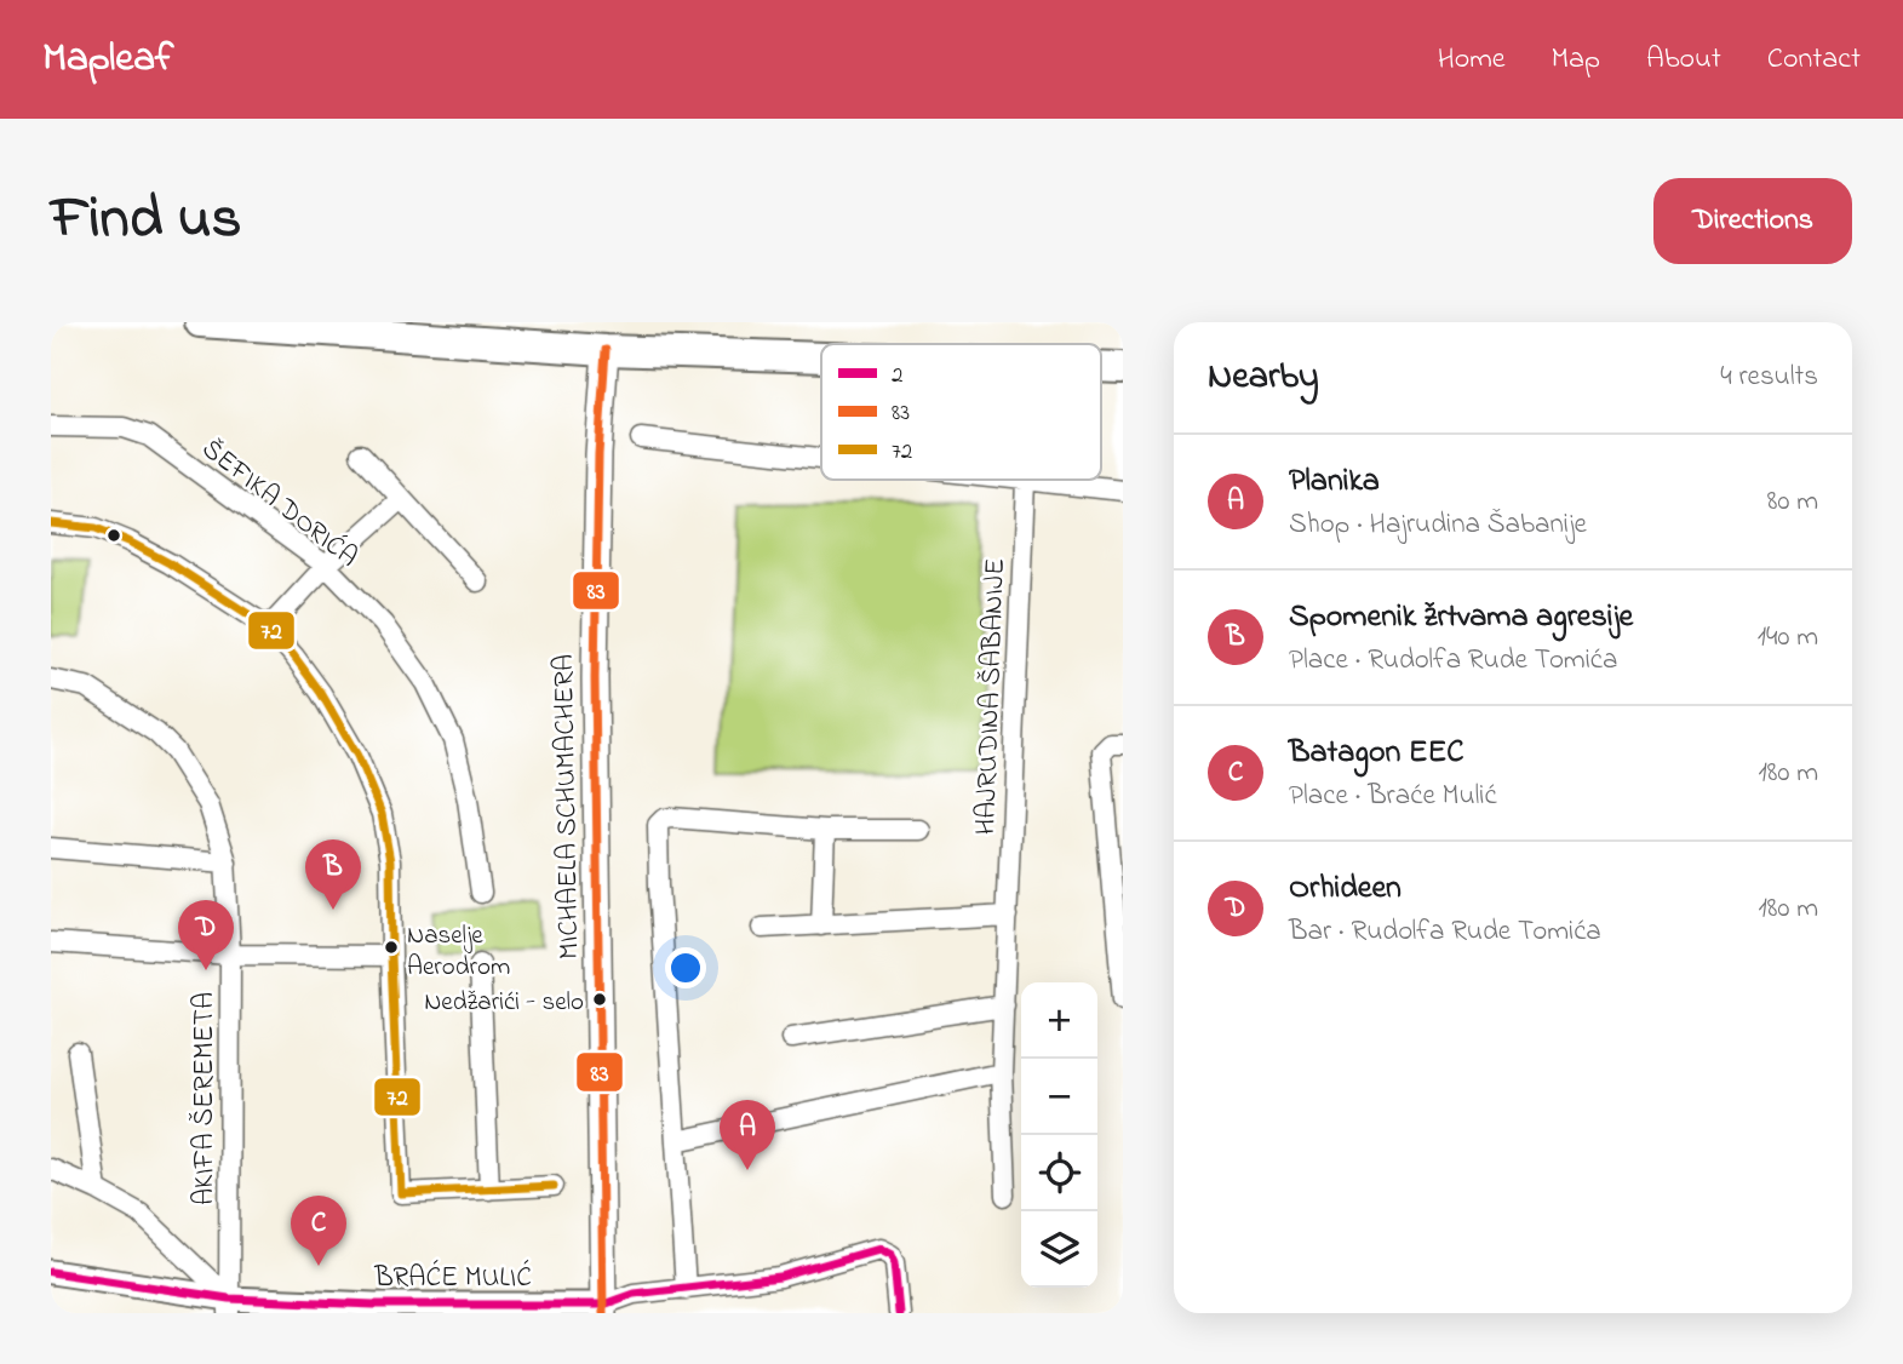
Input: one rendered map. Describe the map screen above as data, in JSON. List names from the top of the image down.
{
  "streets": {
    "main road": ["MICHAELA SCHUMACHERA"],
    "street": [
      "ŠEFIKA DORIĆA",
      "HAJRUDINA ŠABANIJE",
      "AKIFA ŠEREMETA",
      "BRAĆE MULIĆ"
    ]
  },
  "crossings": [
    ["MICHAELA SCHUMACHERA", "BRAĆE MULIĆ"],
    ["AKIFA ŠEREMETA", "BRAĆE MULIĆ"]
  ],
  "places": ["Naselje Aerodrom", "Nedžarići - selo"],
  "lines": ["transit line 83", "transit line 72", "transit line 2"],
  "legend": ["2", "83", "72"],
  "page": {
    "header": "Mapleaf",
    "nav": [
      "Home",
      "Map",
      "About",
      "Contact"
    ],
    "title": "Find us",
    "buttons": "Directions",
    "heading": ["Nearby", "4 results"],
    "list": [
      {
        "mark": "A",
        "name": "Planika",
        "note": "Shop · Hajrudina Šabanije",
        "value": "80 m"
      },
      {
        "mark": "B",
        "name": "Spomenik žrtvama agresije",
        "note": "Place · Rudolfa Rude Tomića",
        "value": "140 m"
      },
      {
        "mark": "C",
        "name": "Batagon EEC",
        "note": "Place · Braće Mulić",
        "value": "180 m"
      },
      {
        "mark": "D",
        "name": "Orhideen",
        "note": "Bar · Rudolfa Rude Tomića",
        "value": "180 m"
      }
    ],
    "pins": [
      "B",
      "D",
      "A",
      "C"
    ],
    "map_buttons": ["+", "−"]
  }
}
